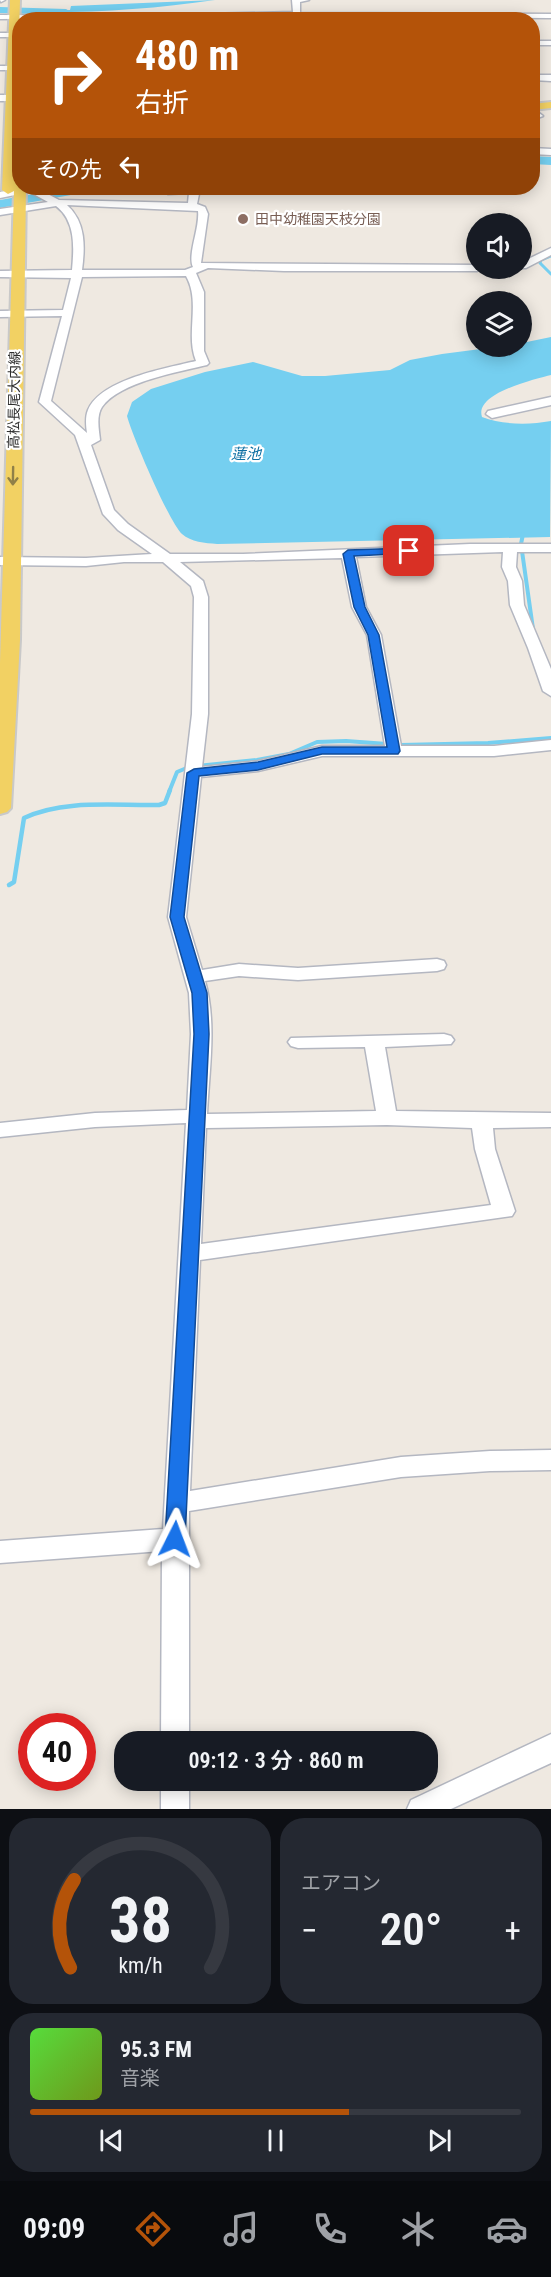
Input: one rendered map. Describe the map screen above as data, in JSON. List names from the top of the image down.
{
  "streets": {
    "main road": ["高松長尾大内線"]
  },
  "water": ["蓮池"],
  "places": ["田中幼稚園天枝分園"],
  "page": {
    "turn": ["480 m", "右折"],
    "then": "その先",
    "limit": "40",
    "trip": "09:12 · 3 分 · 860 m",
    "tile": "エアコン",
    "heat": ["−", "20°", "+"],
    "song": ["95.3 FM", "音楽"],
    "tabs": "09:09",
    "gauge": ["38", "km/h"]
  }
}
